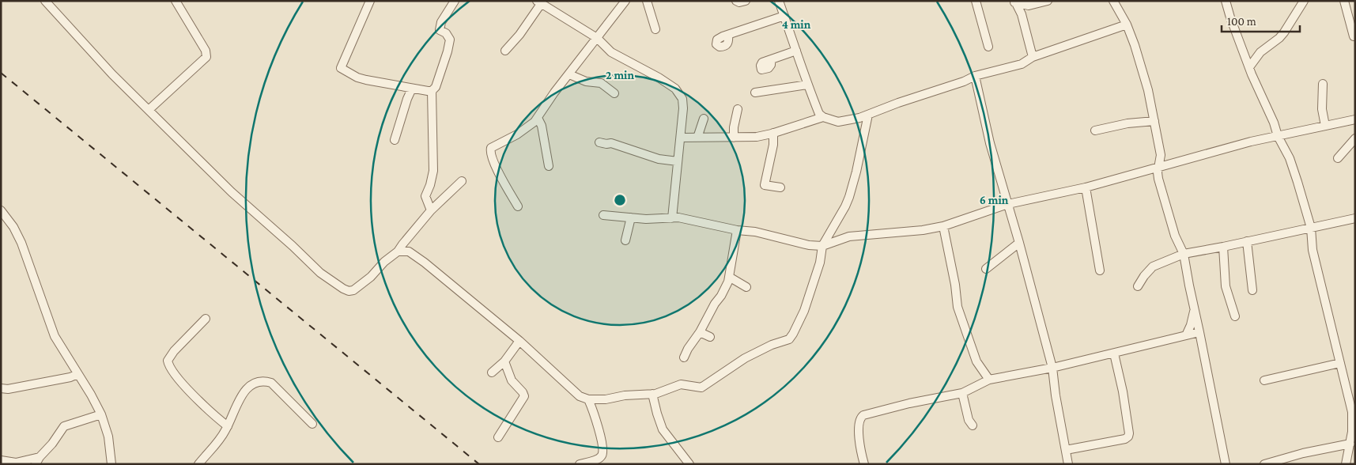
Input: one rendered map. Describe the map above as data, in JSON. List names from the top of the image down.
{
  "scale_bar": "100 m",
  "rings": ["4 min", "2 min", "6 min"]
}
